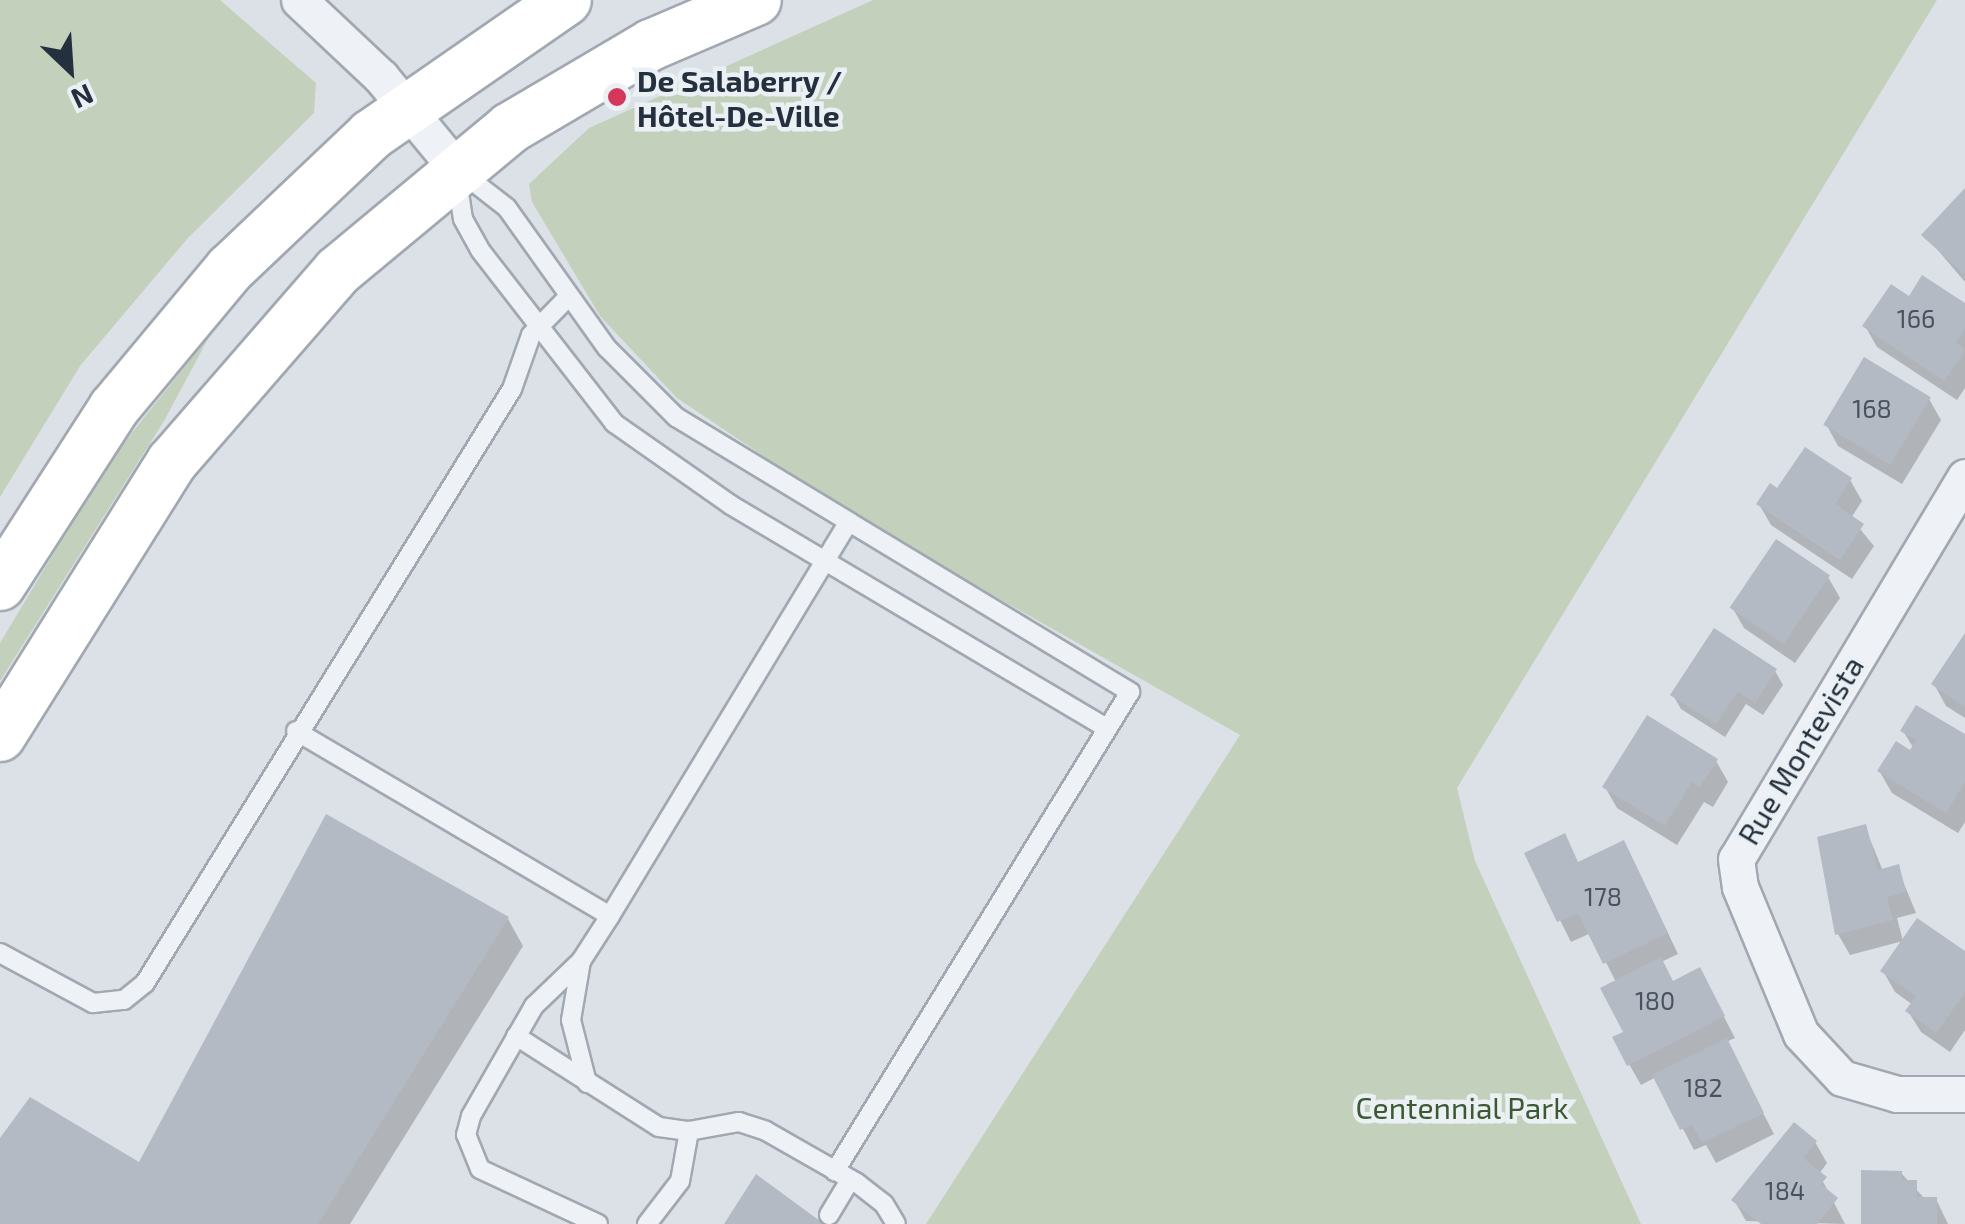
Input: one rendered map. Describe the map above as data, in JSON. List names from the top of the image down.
{
  "streets": {
    "street": ["Rue Montevista"]
  },
  "parks": ["Centennial Park"],
  "places": ["De Salaberry / Hôtel-De-Ville"],
  "house_numbers": [
    "166",
    "168",
    "178",
    "180",
    "182",
    "184"
  ],
  "north": "bottom right"
}
